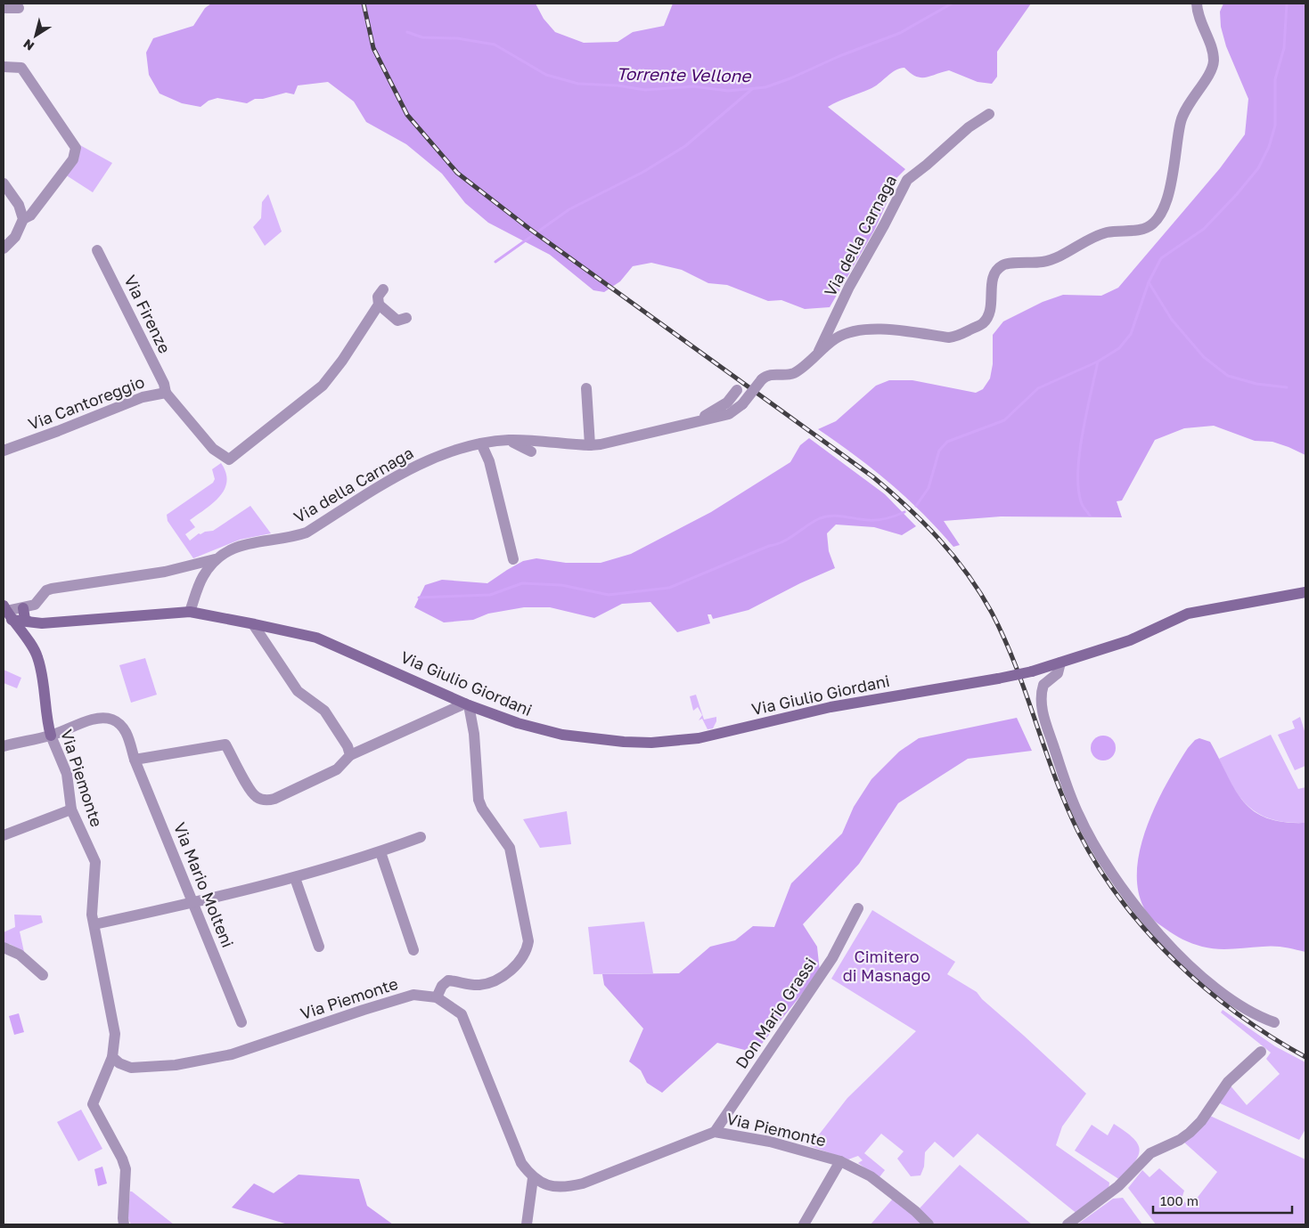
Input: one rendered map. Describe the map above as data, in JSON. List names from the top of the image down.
{
  "streets": {
    "street": [
      "Via della Carnaga",
      "Via Firenze",
      "Via Cantoreggio",
      "Via Giulio Giordani",
      "Via Piemonte",
      "Via Mario Molteni",
      "Don Mario Grassi"
    ]
  },
  "crossings": [
    ["Via della Carnaga", "Via Giulio Giordani"],
    ["Via della Carnaga", "Via Piemonte"],
    ["Via Firenze", "Via Cantoreggio"],
    ["Via Giulio Giordani", "Via Piemonte"],
    ["Via Piemonte", "Via Mario Molteni"],
    ["Via Piemonte", "Don Mario Grassi"]
  ],
  "water": ["Torrente Vellone"],
  "parks": ["Cimitero di Masnago"],
  "scale_bar": "100 m",
  "north": "bottom left"
}
